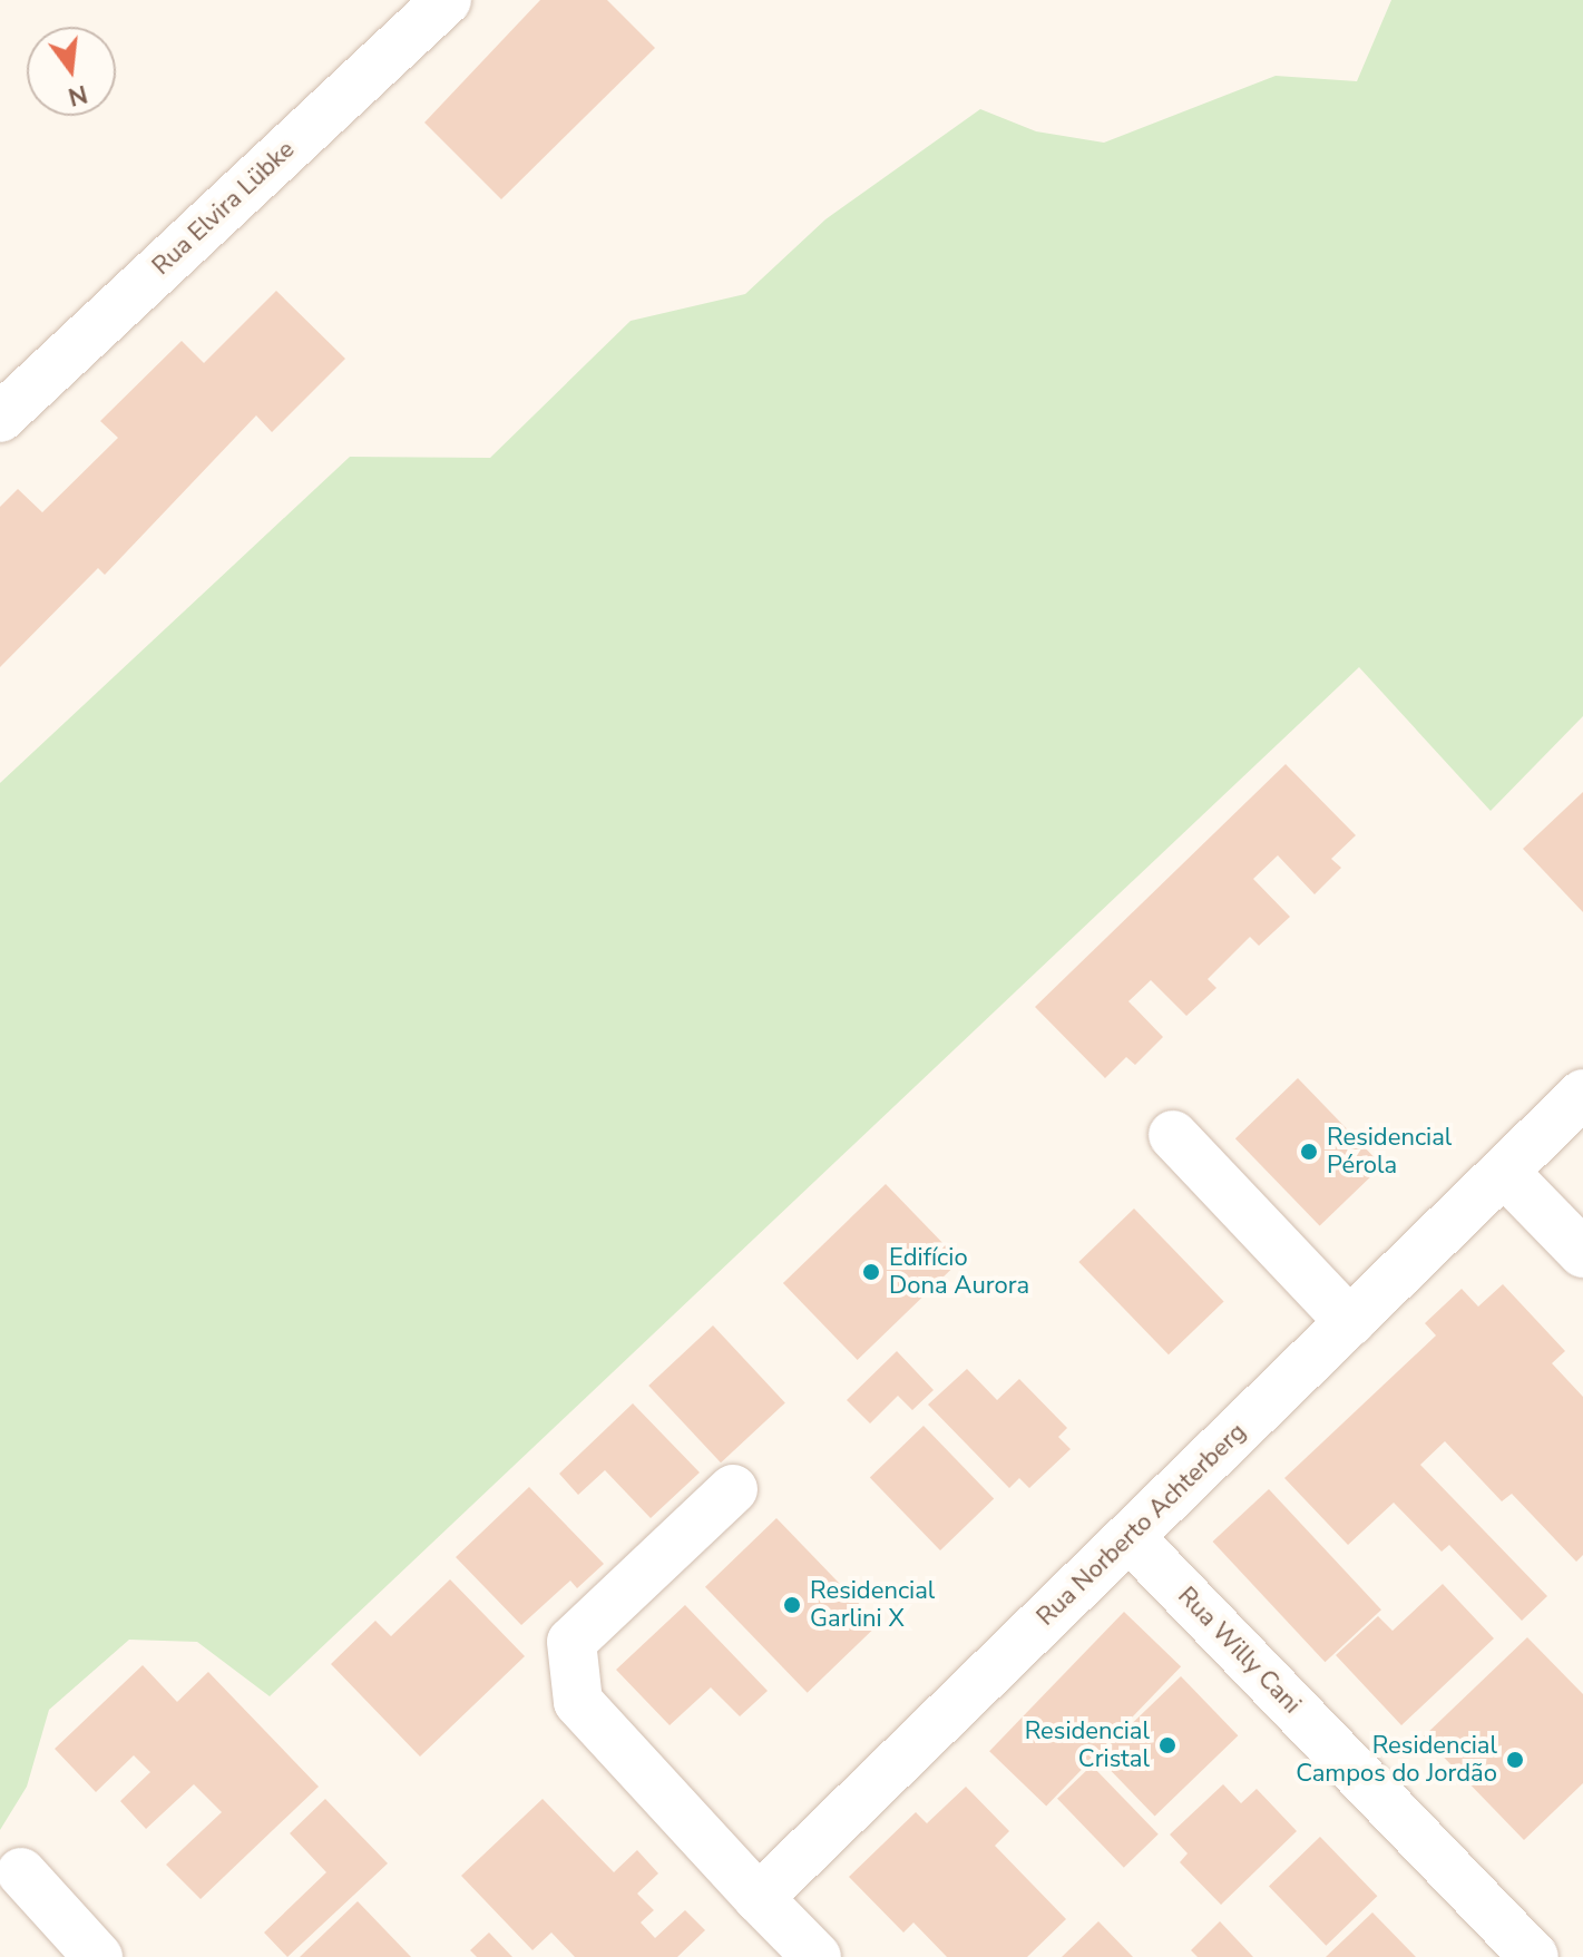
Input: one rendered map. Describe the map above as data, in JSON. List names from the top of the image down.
{
  "streets": {
    "street": ["Rua Elvira Lübke", "Rua Norberto Achterberg", "Rua Willy Cani"]
  },
  "crossings": [
    ["Rua Norberto Achterberg", "Rua Willy Cani"]
  ],
  "places": [
    "Residencial Pérola",
    "Edifício Dona Aurora",
    "Residencial Garlini X",
    "Residencial Cristal",
    "Residencial Campos do Jordão"
  ],
  "north": "bottom"
}
